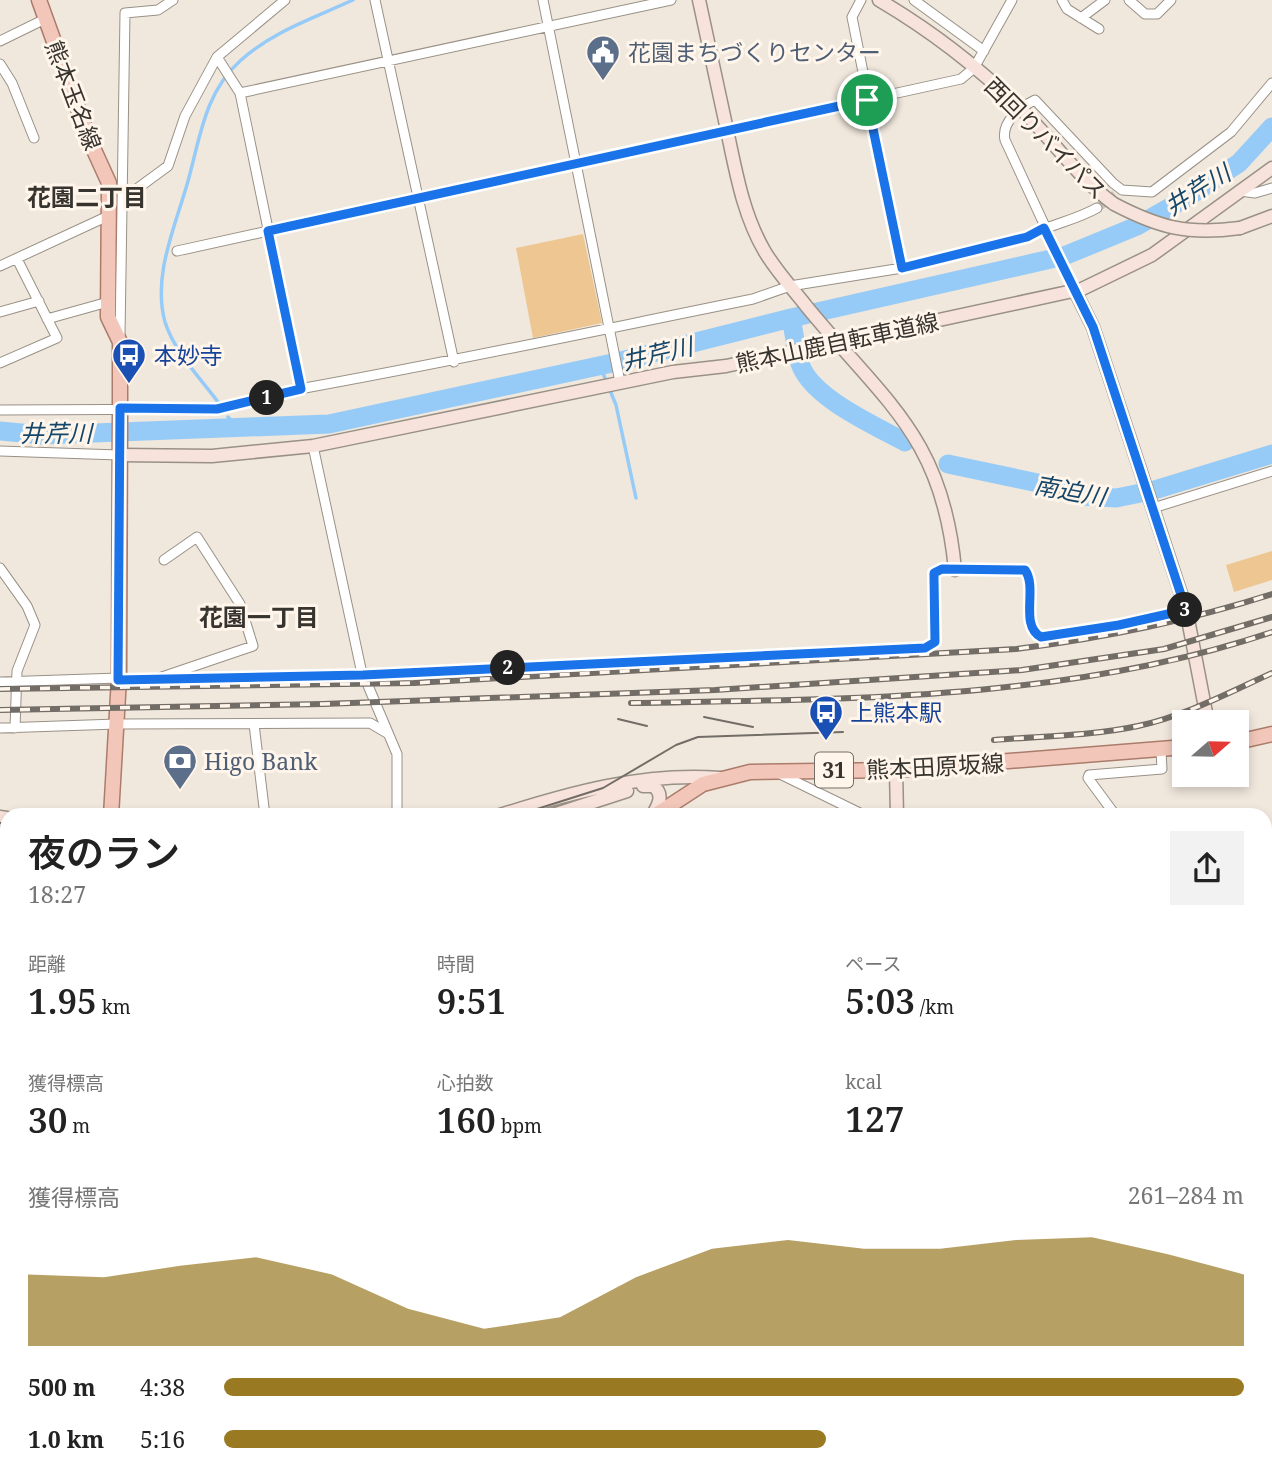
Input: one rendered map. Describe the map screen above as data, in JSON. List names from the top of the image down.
{
  "streets": {
    "main road": ["熊本玉名線", "熊本田原坂線", "31"],
    "street": ["西回りバイパス", "熊本山鹿自転車道線"]
  },
  "crossings": [
    ["熊本玉名線", "熊本山鹿自転車道線"]
  ],
  "districts": ["花園二丁目", "花園一丁目"],
  "water": ["井芹川", "南迫川"],
  "places": {
    "public building": ["花園まちづくりセンター"],
    "bus stop": ["本妙寺", "上熊本駅"],
    "bank": ["Higo Bank"]
  },
  "north": "right",
  "page": {
    "pins": ["1", "3", "2"],
    "heading": ["夜のラン", "18:27"],
    "stats": [
      ["距離", "1.95 km"],
      ["時間", "9:51"],
      ["ペース", "5:03 /km"],
      ["獲得標高", "30 m"],
      ["心拍数", "160 bpm"],
      ["kcal", "127"]
    ],
    "chart": ["獲得標高", "261–284 m"],
    "list": [
      {
        "name": "500 m",
        "note": "4:38"
      },
      {
        "name": "1.0 km",
        "note": "5:16"
      }
    ]
  }
}
